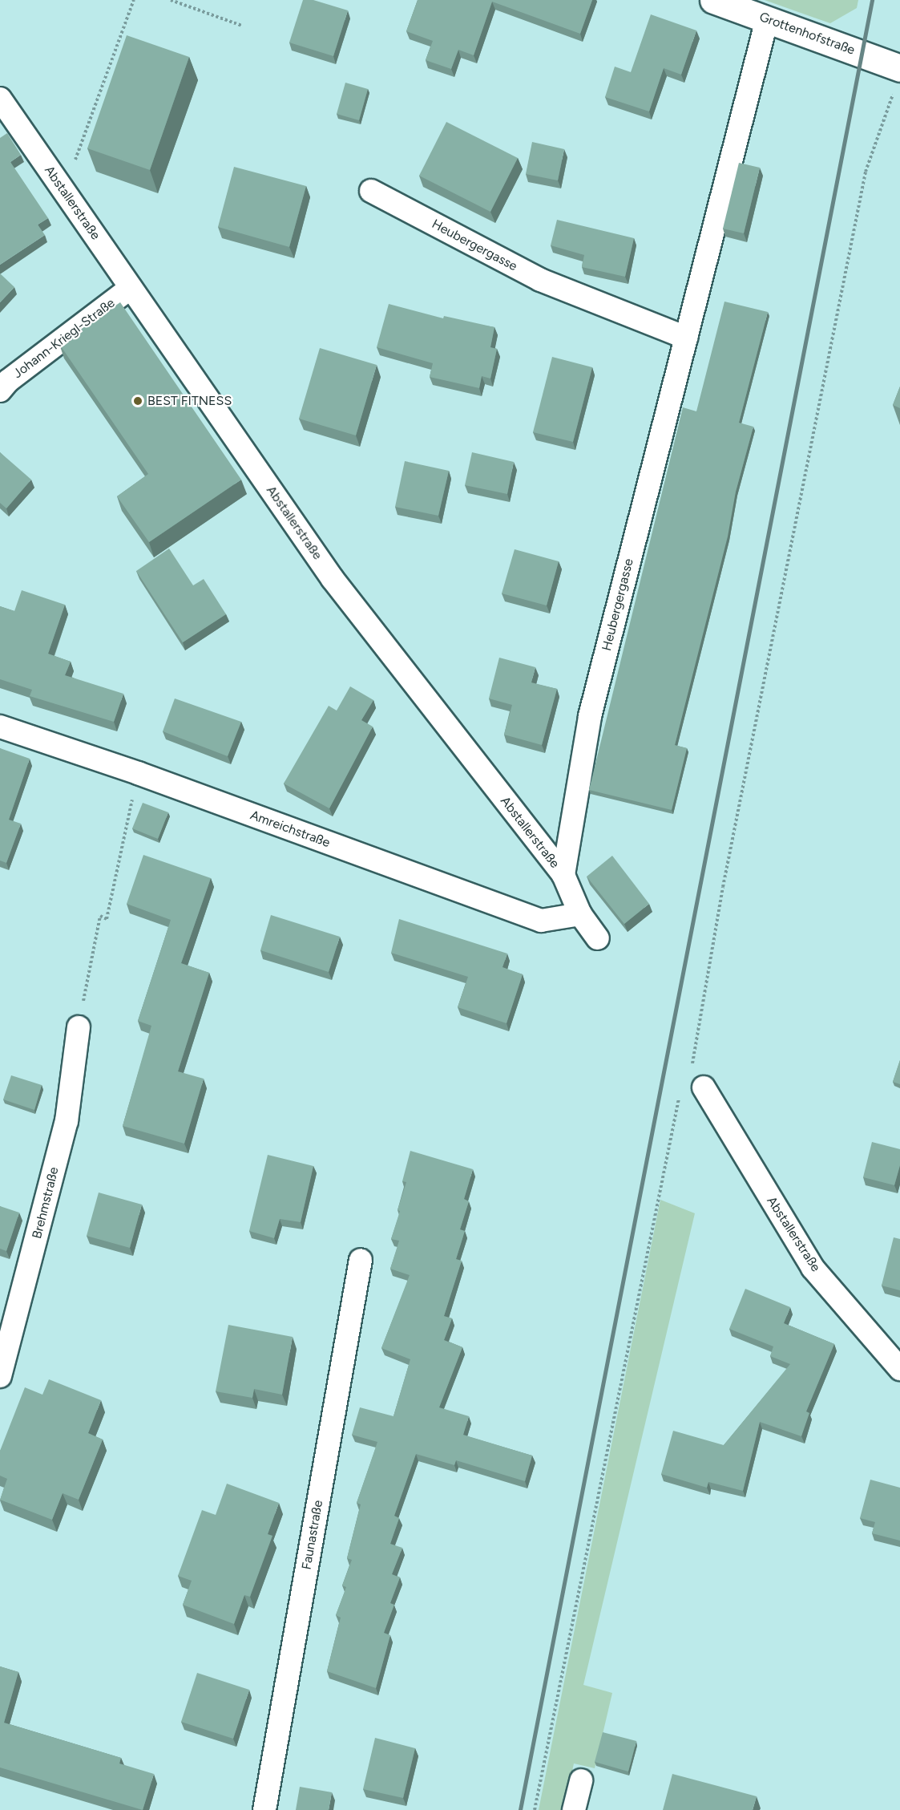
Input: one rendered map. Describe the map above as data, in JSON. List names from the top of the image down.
{
  "streets": {
    "main road": ["Grottenhofstraße"],
    "street": [
      "Abstallerstraße",
      "Heubergergasse",
      "Johann-Kriegl-Straße",
      "Amreichstraße",
      "Brehmstraße",
      "Faunastraße"
    ]
  },
  "crossings": [
    ["Grottenhofstraße", "Heubergergasse"],
    ["Abstallerstraße", "Heubergergasse"],
    ["Abstallerstraße", "Johann-Kriegl-Straße"],
    ["Abstallerstraße", "Amreichstraße"]
  ],
  "places": ["BEST FITNESS"]
}
